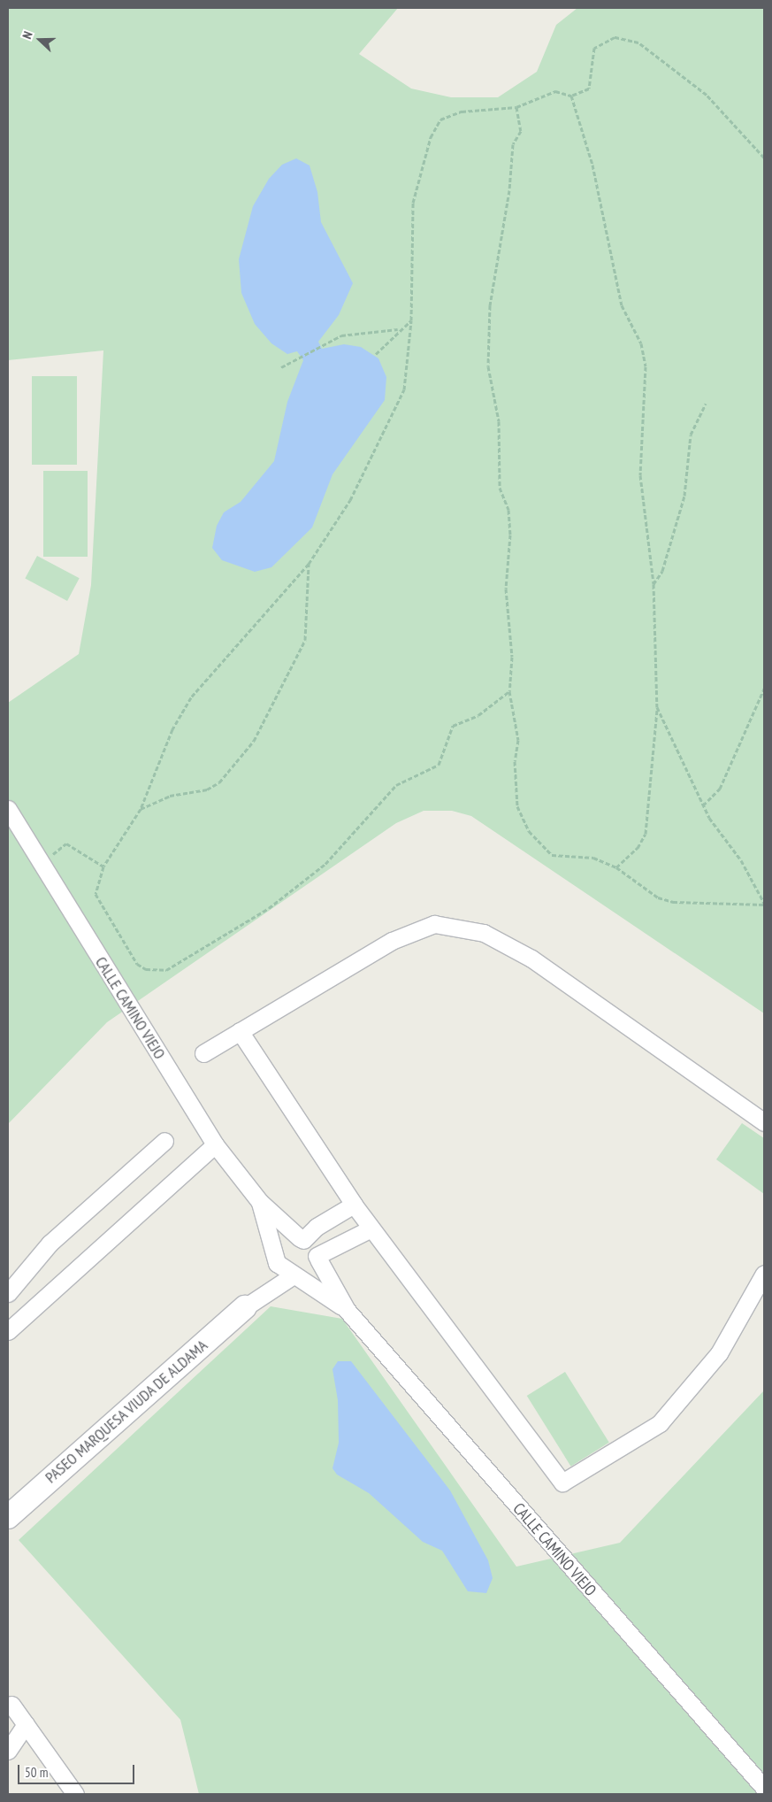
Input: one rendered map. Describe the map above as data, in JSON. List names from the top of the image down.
{
  "streets": {
    "street": ["CALLE CAMINO VIEJO", "PASEO MARQUESA VIUDA DE ALDAMA"]
  },
  "crossings": [
    ["CALLE CAMINO VIEJO", "PASEO MARQUESA VIUDA DE ALDAMA"]
  ],
  "scale_bar": "50 m",
  "north": "left"
}
